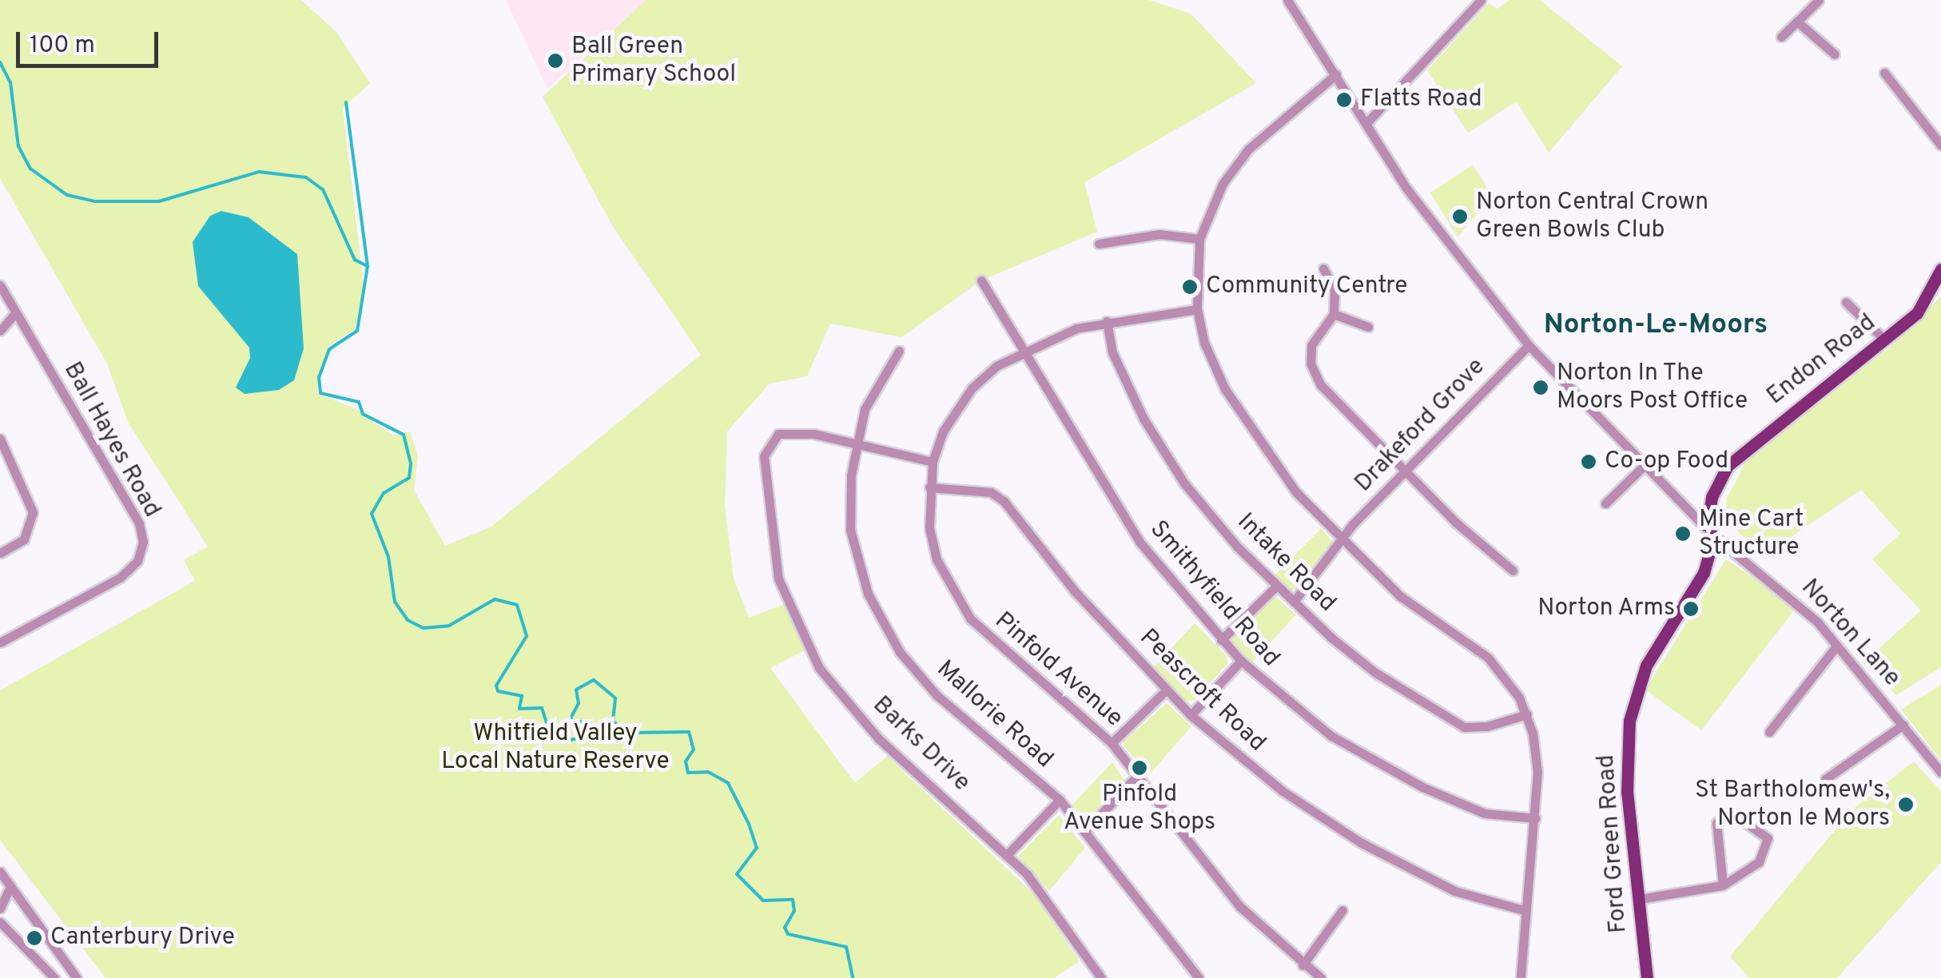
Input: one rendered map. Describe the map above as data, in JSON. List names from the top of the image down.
{
  "streets": {
    "main road": ["Endon Road", "Ford Green Road"],
    "street": [
      "Drakeford Grove",
      "Ball Hayes Road",
      "Intake Road",
      "Smithyfield Road",
      "Norton Lane",
      "Pinfold Avenue",
      "Peascroft Road",
      "Mallorie Road",
      "Barks Drive"
    ]
  },
  "crossings": [
    ["Endon Road", "Norton Lane"],
    ["Endon Road", "Ford Green Road"],
    ["Drakeford Grove", "Intake Road"],
    ["Drakeford Grove", "Norton Lane"],
    ["Intake Road", "Pinfold Avenue"],
    ["Smithyfield Road", "Pinfold Avenue"],
    ["Norton Lane", "Ford Green Road"],
    ["Pinfold Avenue", "Peascroft Road"],
    ["Pinfold Avenue", "Barks Drive"],
    ["Mallorie Road", "Barks Drive"]
  ],
  "districts": ["Norton-Le-Moors"],
  "parks": ["Whitfield Valley Local Nature Reserve"],
  "places": [
    "Ball Green Primary School",
    "Flatts Road",
    "Norton Central Crown Green Bowls Club",
    "Community Centre",
    "Norton In The Moors Post Office",
    "Co-op Food",
    "Mine Cart Structure",
    "Norton Arms",
    "Pinfold Avenue Shops",
    "St Bartholomew's, Norton le Moors",
    "Canterbury Drive"
  ],
  "scale_bar": "100 m"
}
